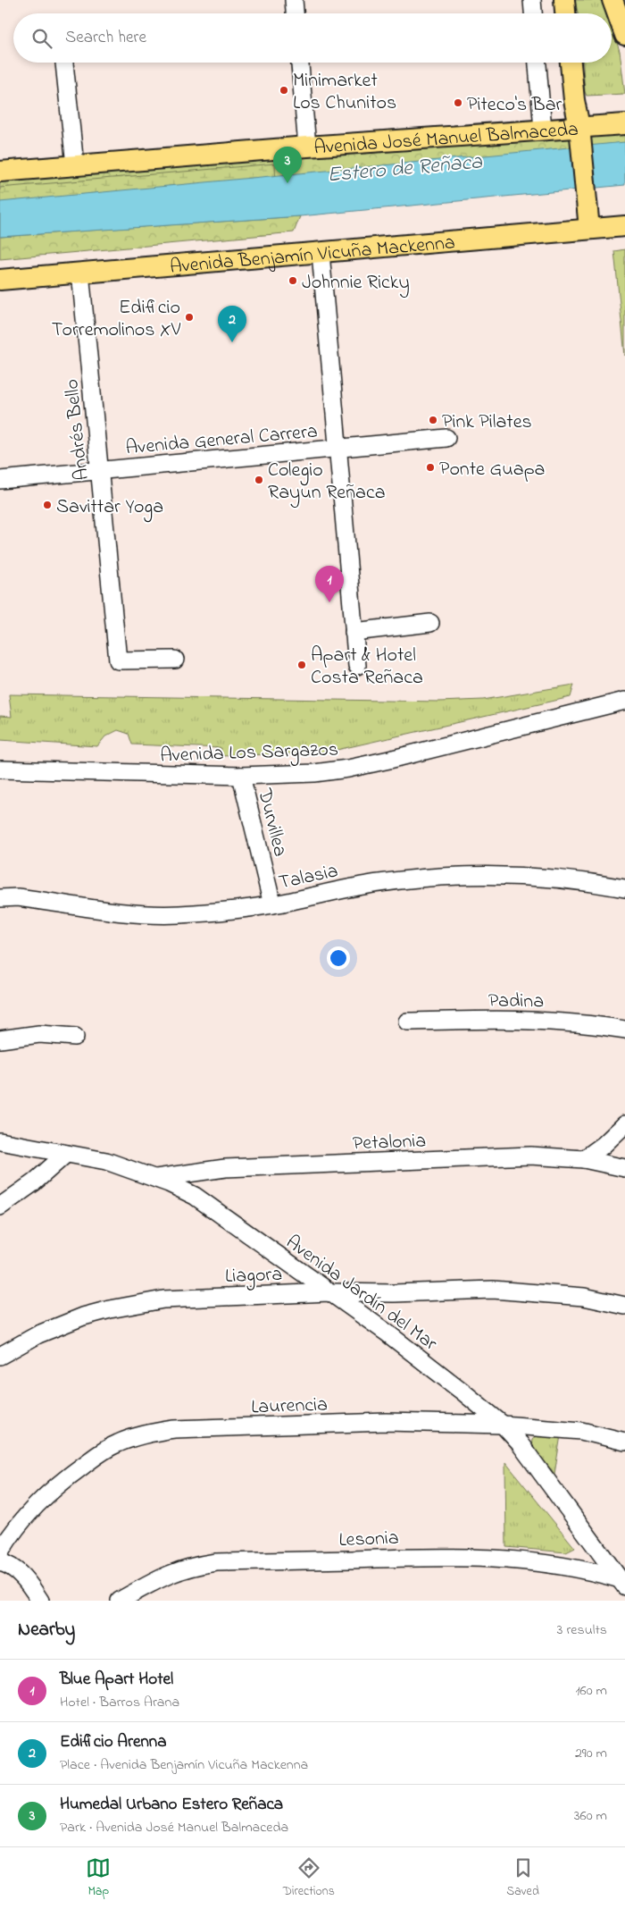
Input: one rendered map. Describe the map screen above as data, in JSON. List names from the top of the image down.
{
  "streets": {
    "main road": ["Avenida José Manuel Balmaceda", "Avenida Benjamín Vicuña Mackenna"],
    "street": [
      "Andrés Bello",
      "Avenida General Carrera",
      "Avenida Los Sargazos",
      "Durvillea",
      "Talasia",
      "Padina",
      "Petalonia",
      "Liagora",
      "Avenida Jardín del Mar",
      "Laurencia",
      "Lesonia"
    ]
  },
  "crossings": [
    ["Avenida Benjamín Vicuña Mackenna", "Andrés Bello"],
    ["Andrés Bello", "Avenida General Carrera"],
    ["Avenida Los Sargazos", "Durvillea"],
    ["Durvillea", "Talasia"],
    ["Petalonia", "Avenida Jardín del Mar"],
    ["Liagora", "Avenida Jardín del Mar"],
    ["Avenida Jardín del Mar", "Laurencia"],
    ["Avenida Jardín del Mar", "Lesonia"]
  ],
  "water": ["Estero de Reñaca"],
  "places": [
    "Minimarket Los Chunitos",
    "Piteco's Bar",
    "Johnnie Ricky",
    "Edificio Torremolinos XV",
    "Pink Pilates",
    "Ponte Guapa",
    "Colegio Rayun Reñaca",
    "Savittar Yoga",
    "Apart & Hotel Costa Reñaca"
  ],
  "page": {
    "search": "Search here",
    "pins": ["3", "2", "1"],
    "heading": ["Nearby", "3 results"],
    "list": [
      {
        "mark": "1",
        "name": "Blue Apart Hotel",
        "note": "Hotel · Barros Arana",
        "value": "160 m"
      },
      {
        "mark": "2",
        "name": "Edificio Arenna",
        "note": "Place · Avenida Benjamín Vicuña Mackenna",
        "value": "290 m"
      },
      {
        "mark": "3",
        "name": "Humedal Urbano Estero Reñaca",
        "note": "Park · Avenida José Manuel Balmaceda",
        "value": "360 m"
      }
    ],
    "nav": ["Map", "Directions", "Saved"]
  }
}
